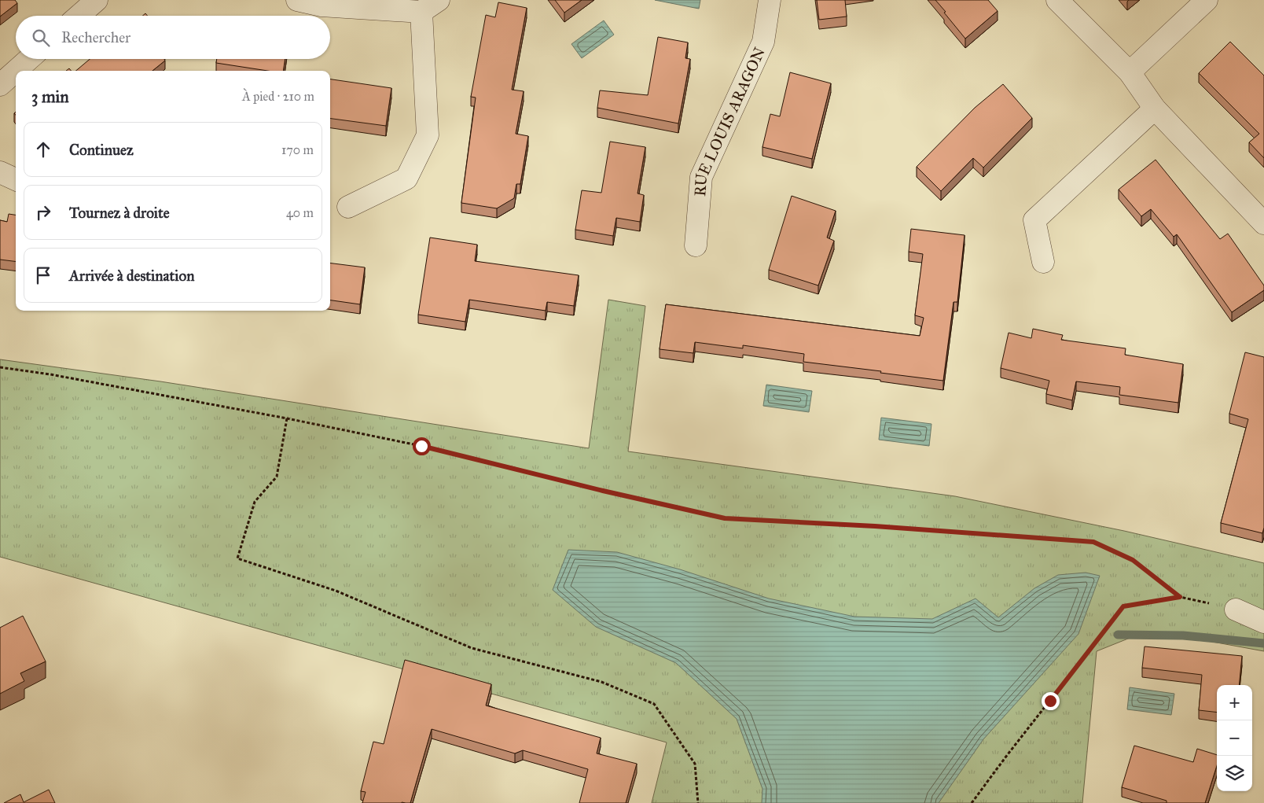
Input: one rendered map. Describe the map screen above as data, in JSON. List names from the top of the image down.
{
  "streets": {
    "street": ["RUE LOUIS ARAGON"]
  },
  "page": {
    "search": "Rechercher",
    "heading": ["3 min", "À pied · 210 m"],
    "list": [
      ["Continuez", "170 m"],
      ["Tournez à droite", "40 m"],
      "Arrivée à destination"
    ],
    "map_buttons": ["+", "−"]
  }
}
